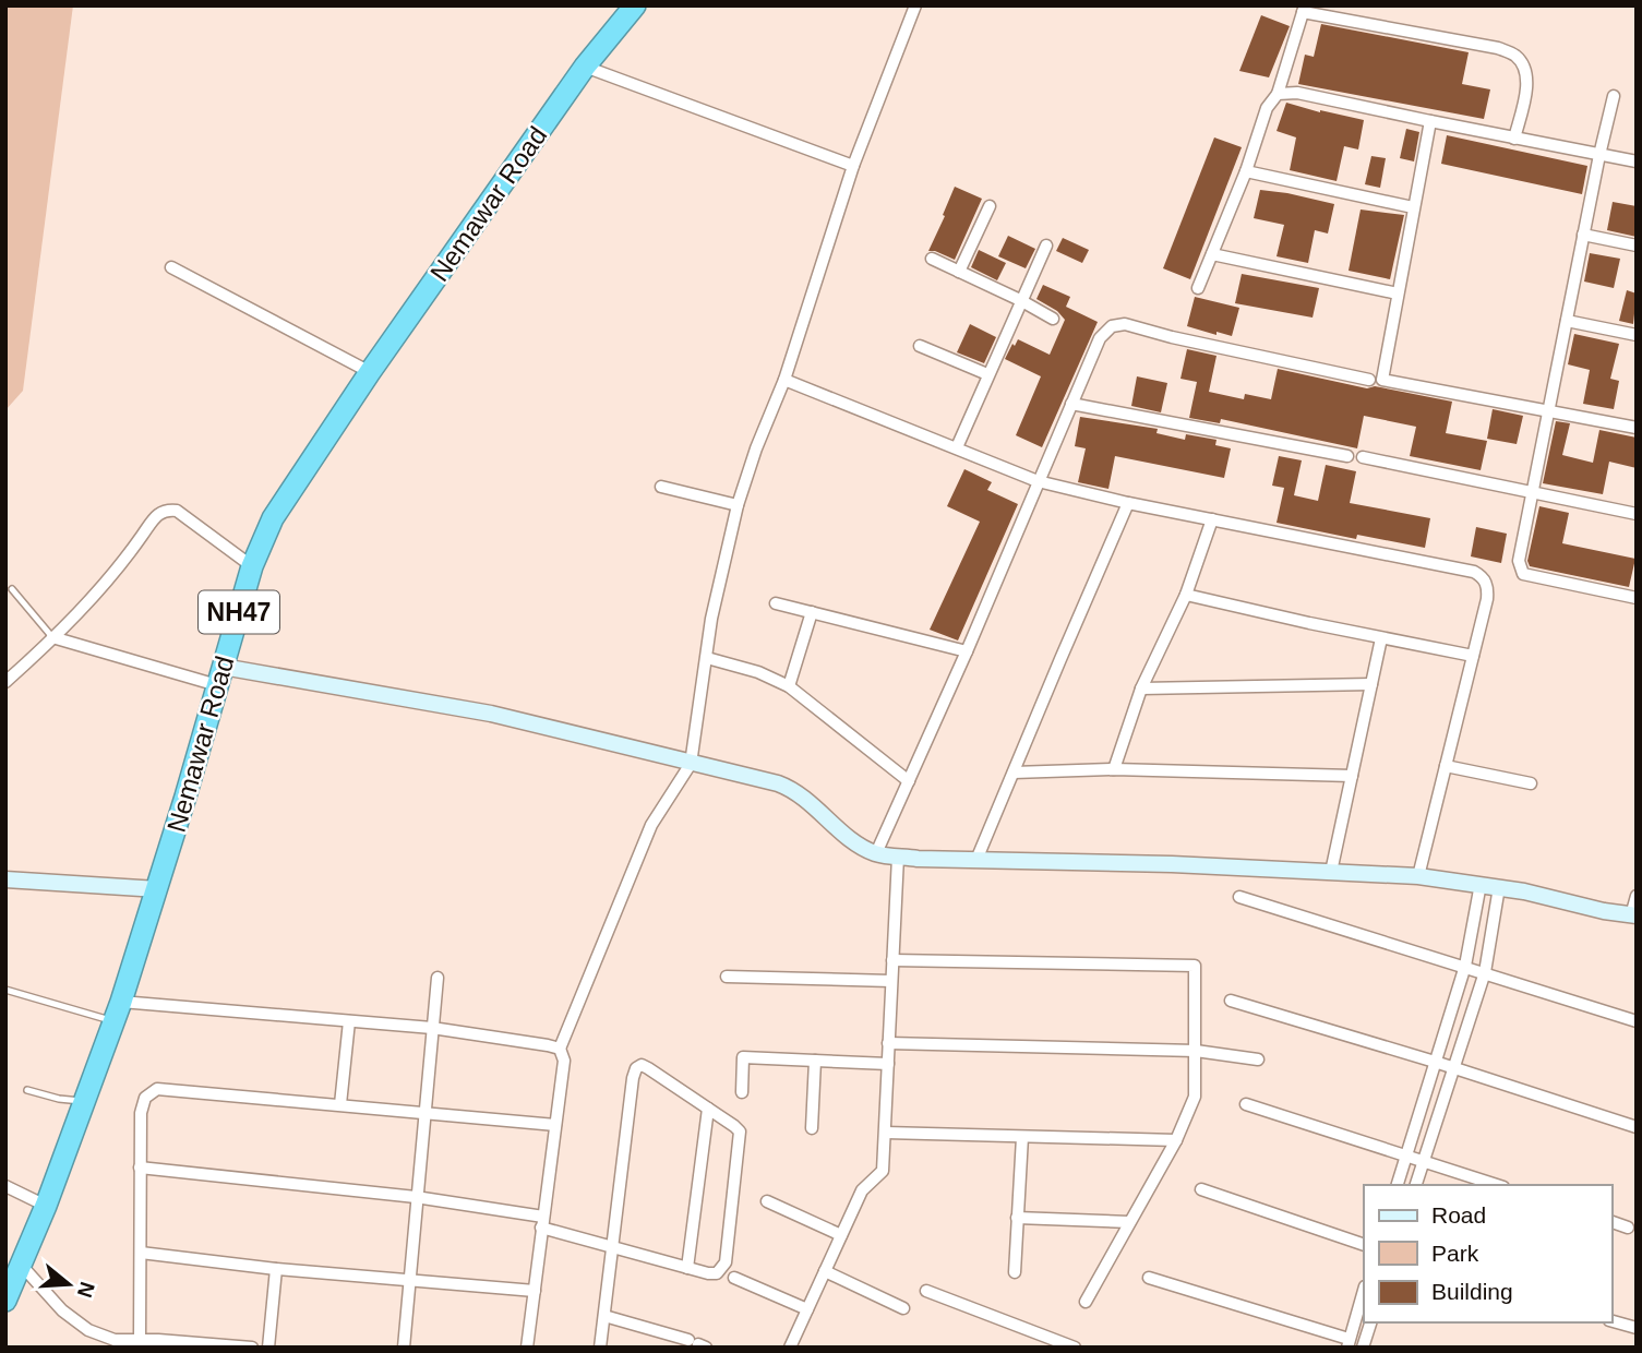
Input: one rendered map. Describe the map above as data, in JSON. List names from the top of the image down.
{
  "streets": {
    "highway": ["Nemawar Road", "NH47"]
  },
  "legend": ["Road", "Park", "Building"],
  "north": "right"
}
